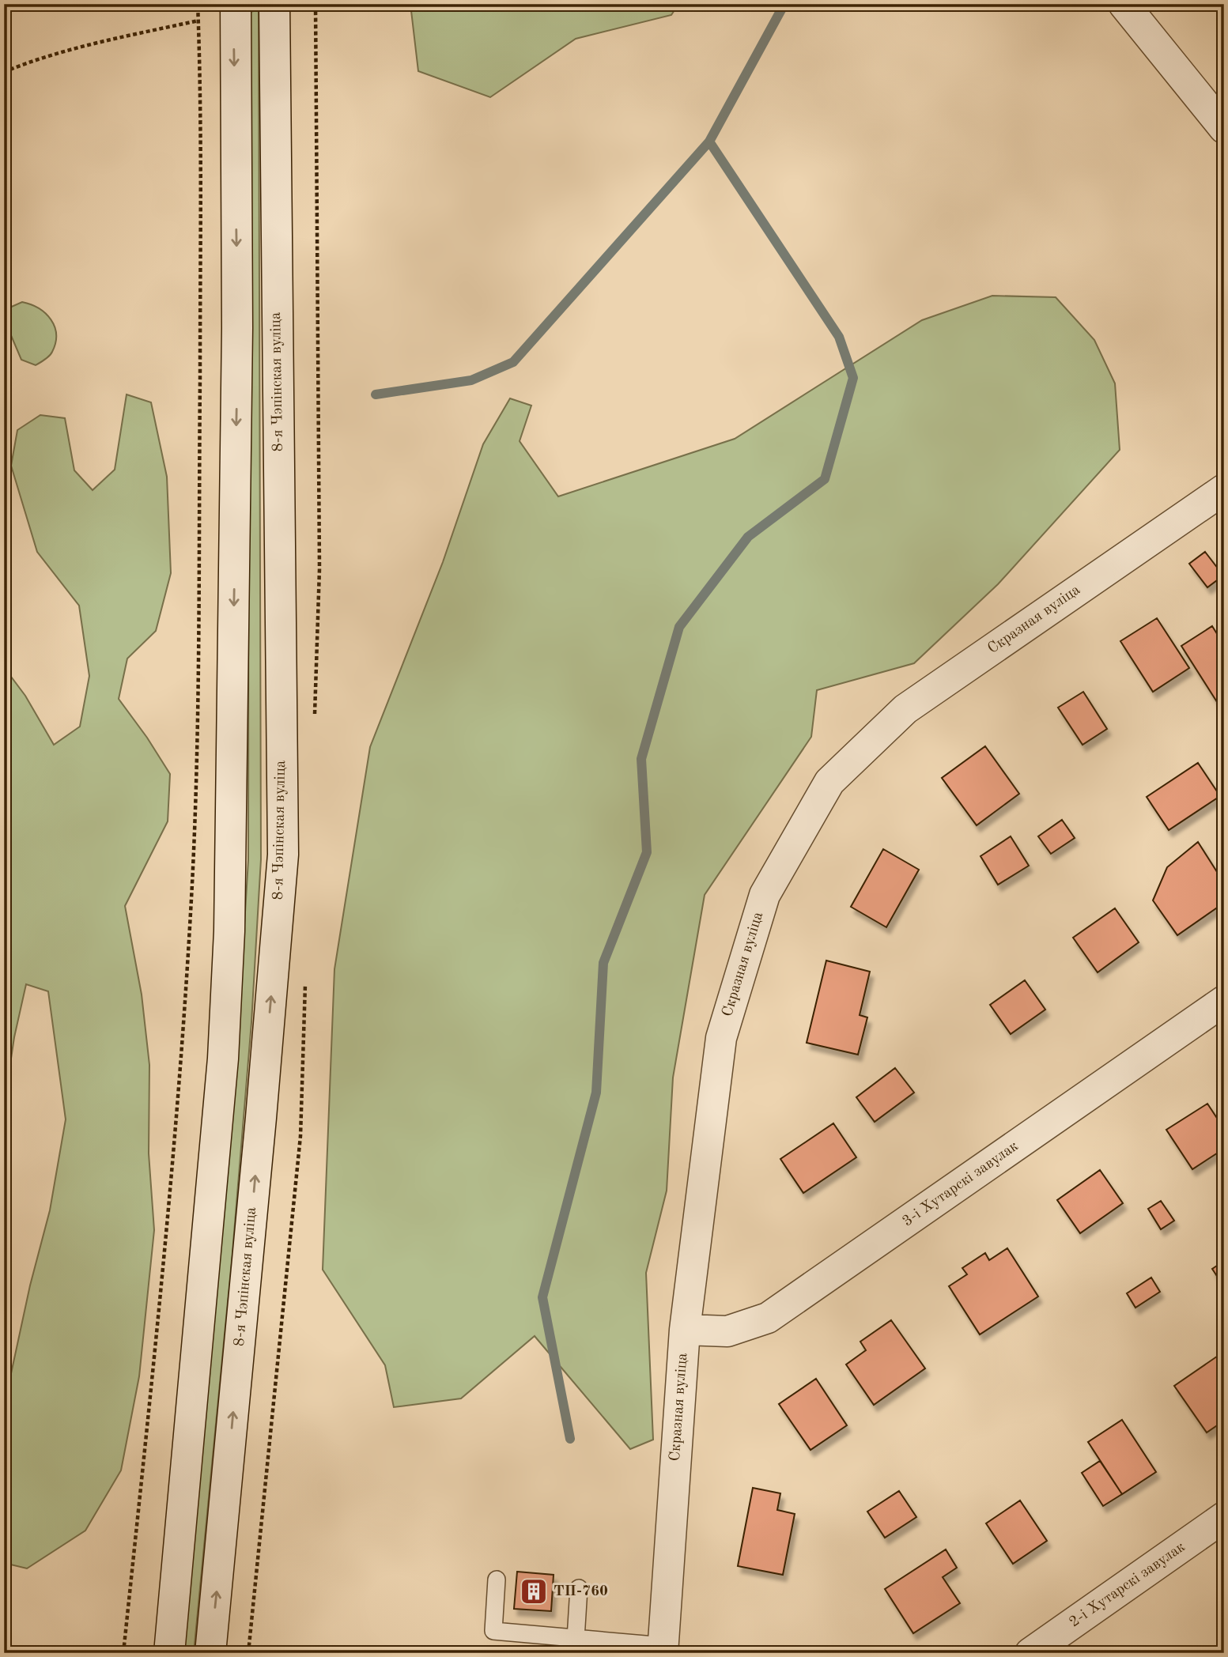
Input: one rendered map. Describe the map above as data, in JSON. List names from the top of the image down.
{
  "streets": {
    "main road": [
      "8-я Чэпінская вуліца",
      "Скразная вуліца",
      "3-і Хутарскі завулак",
      "2-і Хутарскі завулак"
    ]
  },
  "crossings": [
    ["Скразная вуліца", "3-і Хутарскі завулак"]
  ],
  "places": {
    "building": ["ТП-760"]
  }
}
